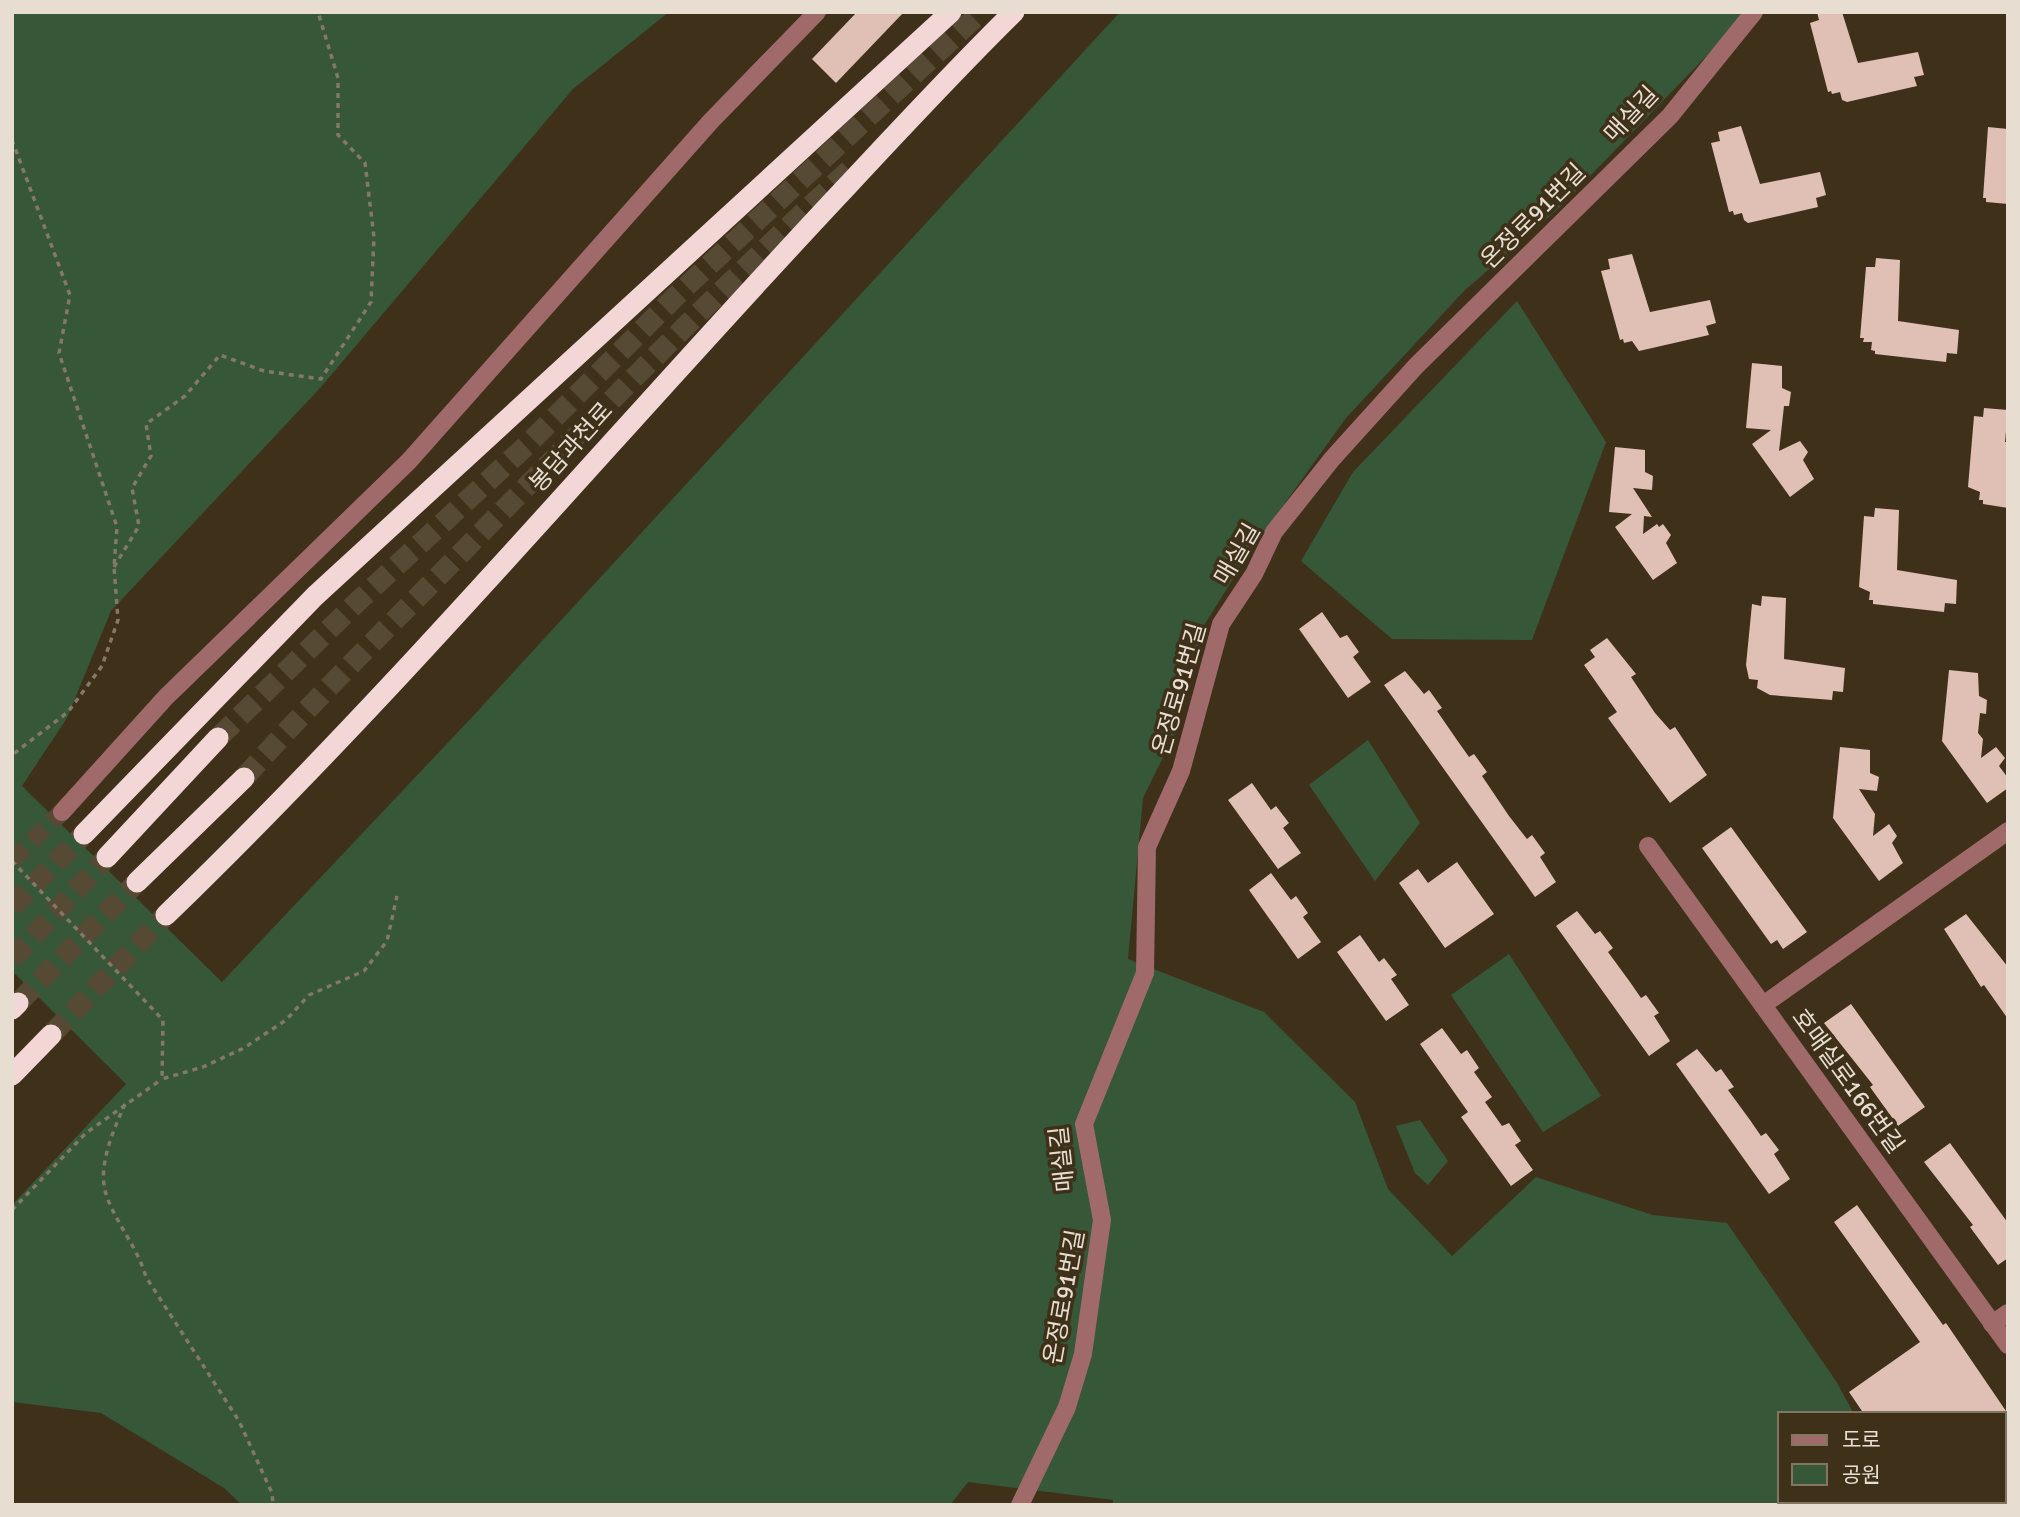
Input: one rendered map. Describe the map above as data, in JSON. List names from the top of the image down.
{
  "streets": {
    "highway": ["봉담과천로"],
    "street": ["온정로91번길", "호매실로166번길"]
  },
  "legend": ["도로", "공원"]
}
